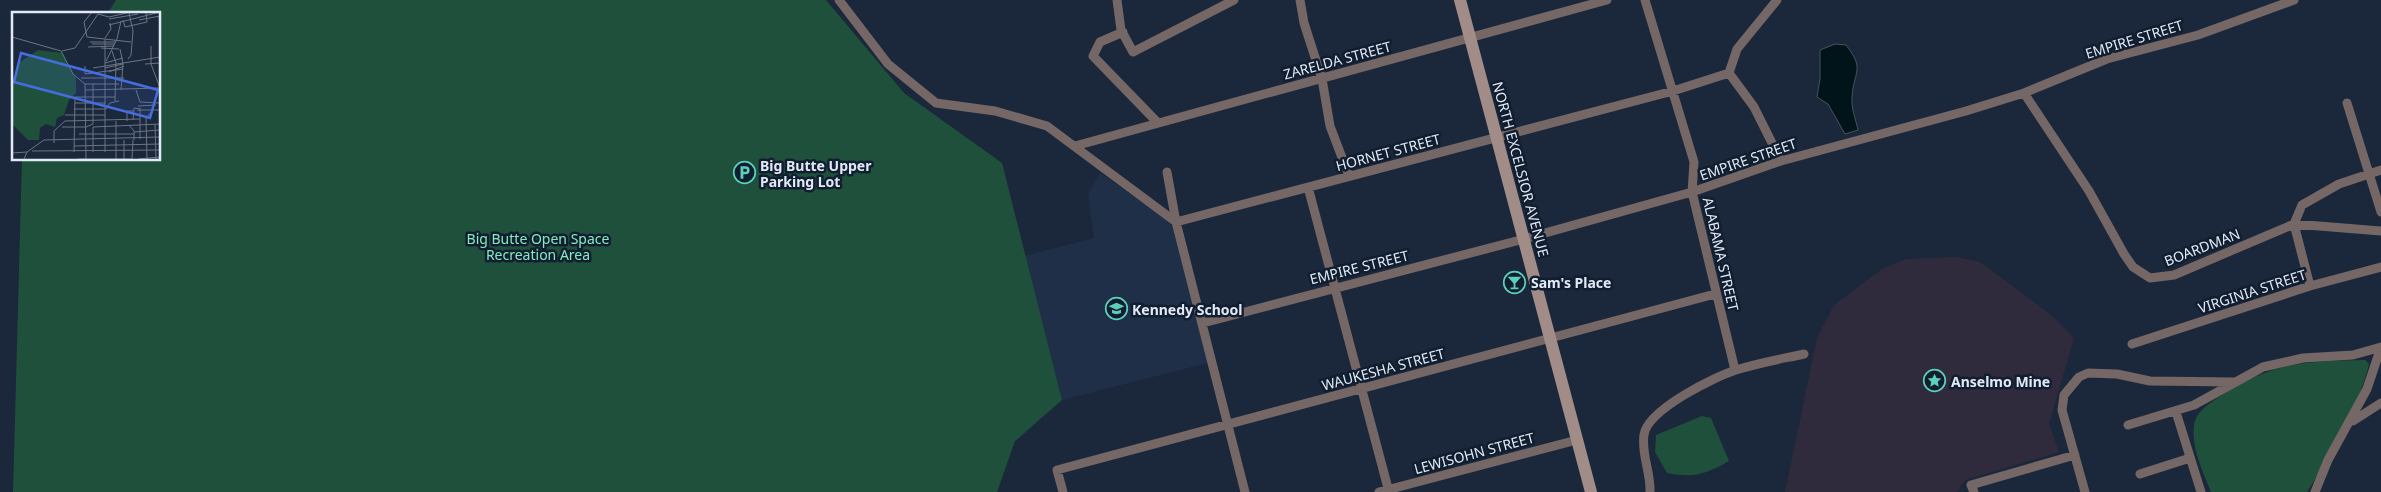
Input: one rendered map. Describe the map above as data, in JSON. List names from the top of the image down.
{
  "streets": {
    "street": [
      "EMPIRE STREET",
      "ZARELDA STREET",
      "HORNET STREET",
      "NORTH EXCELSIOR AVENUE",
      "BOARDMAN",
      "ALABAMA STREET",
      "VIRGINIA STREET",
      "WAUKESHA STREET",
      "LEWISOHN STREET"
    ]
  },
  "crossings": [
    ["EMPIRE STREET", "NORTH EXCELSIOR AVENUE"],
    ["EMPIRE STREET", "BOARDMAN"],
    ["EMPIRE STREET", "ALABAMA STREET"],
    ["ZARELDA STREET", "NORTH EXCELSIOR AVENUE"],
    ["HORNET STREET", "NORTH EXCELSIOR AVENUE"],
    ["HORNET STREET", "ALABAMA STREET"],
    ["NORTH EXCELSIOR AVENUE", "WAUKESHA STREET"],
    ["NORTH EXCELSIOR AVENUE", "LEWISOHN STREET"],
    ["ALABAMA STREET", "WAUKESHA STREET"]
  ],
  "parks": ["Big Butte Open Space Recreation Area"],
  "places": {
    "parking": ["Big Butte Upper Parking Lot"],
    "bar": ["Sam's Place"],
    "school or university": ["Kennedy School"],
    "place": ["Anselmo Mine"]
  }
}
